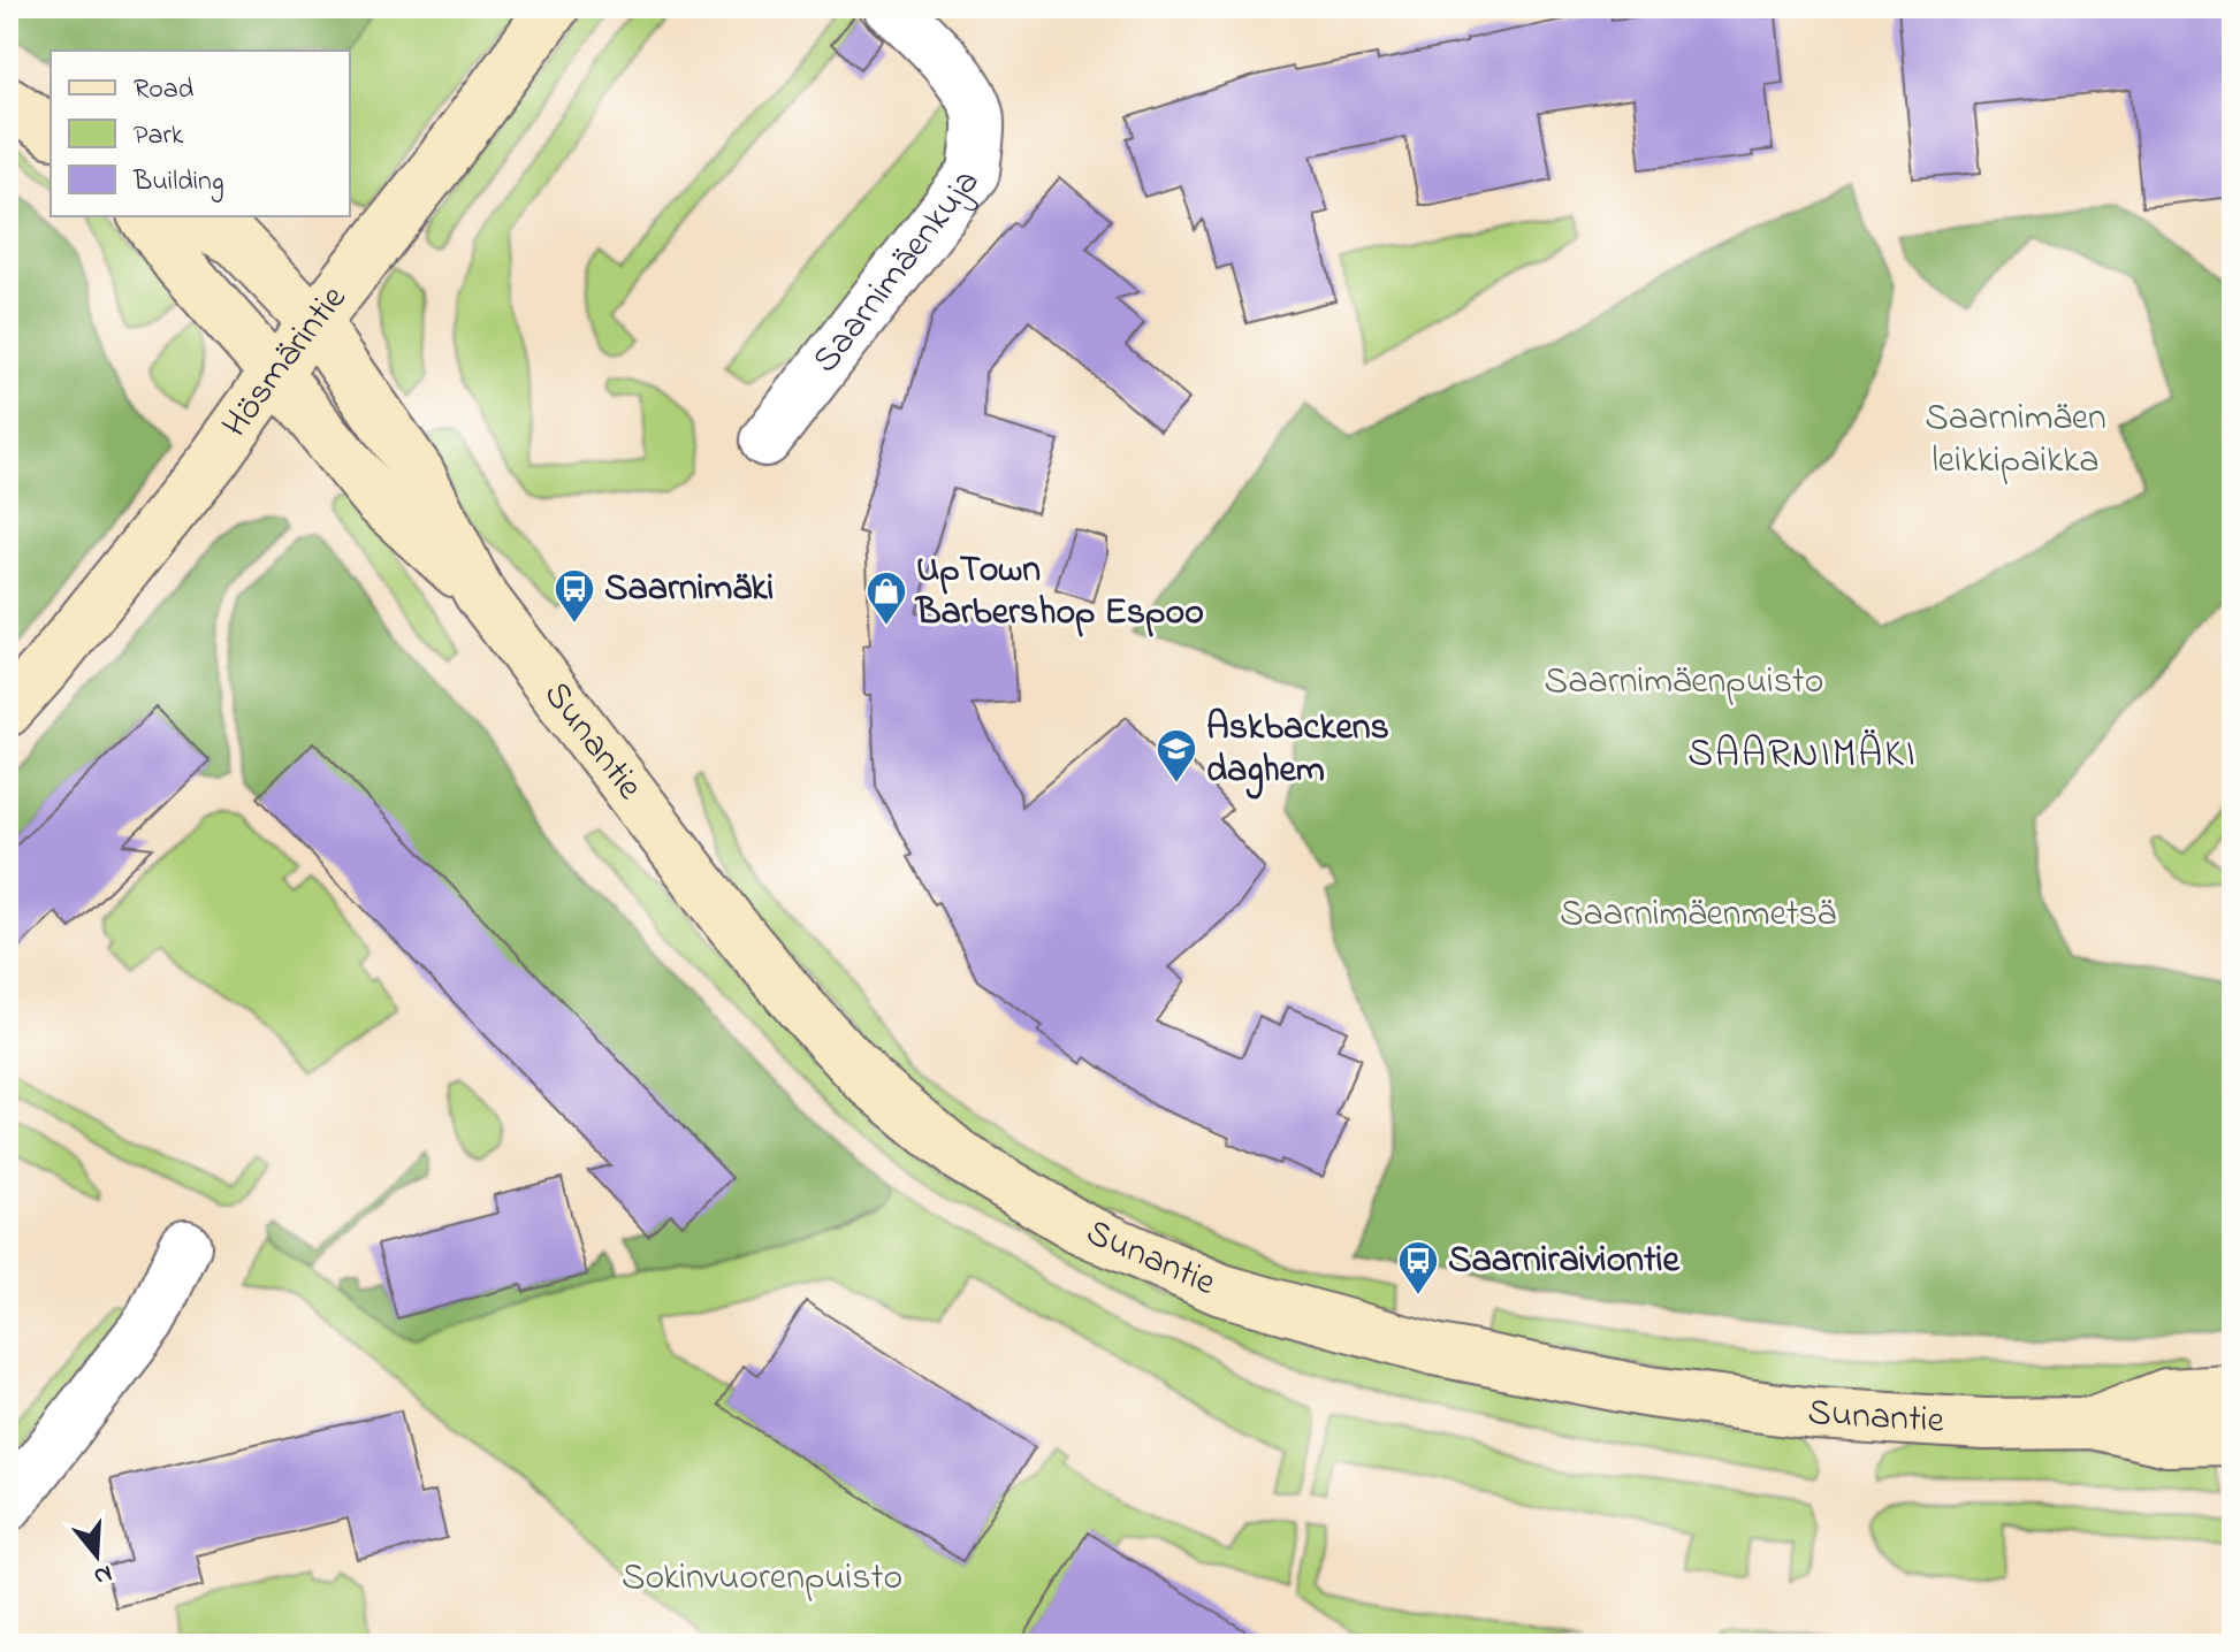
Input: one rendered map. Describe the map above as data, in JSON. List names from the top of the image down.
{
  "streets": {
    "street": ["Saarnimäenkuja", "Hösmärintie", "Sunantie"]
  },
  "crossings": [
    ["Hösmärintie", "Sunantie"]
  ],
  "districts": ["SAARNIMÄKI"],
  "parks": [
    "Saarnimäen leikkipaikka",
    "Saarnimäenpuisto",
    "Saarnimäenmetsä",
    "Sokinvuorenpuisto"
  ],
  "places": {
    "bus stop": ["Saarnimäki", "Saarniraiviontie"],
    "shop": ["UpTown Barbershop Espoo"],
    "school or university": ["Askbackens daghem"]
  },
  "legend": ["Road", "Park", "Building"],
  "north": "bottom"
}
